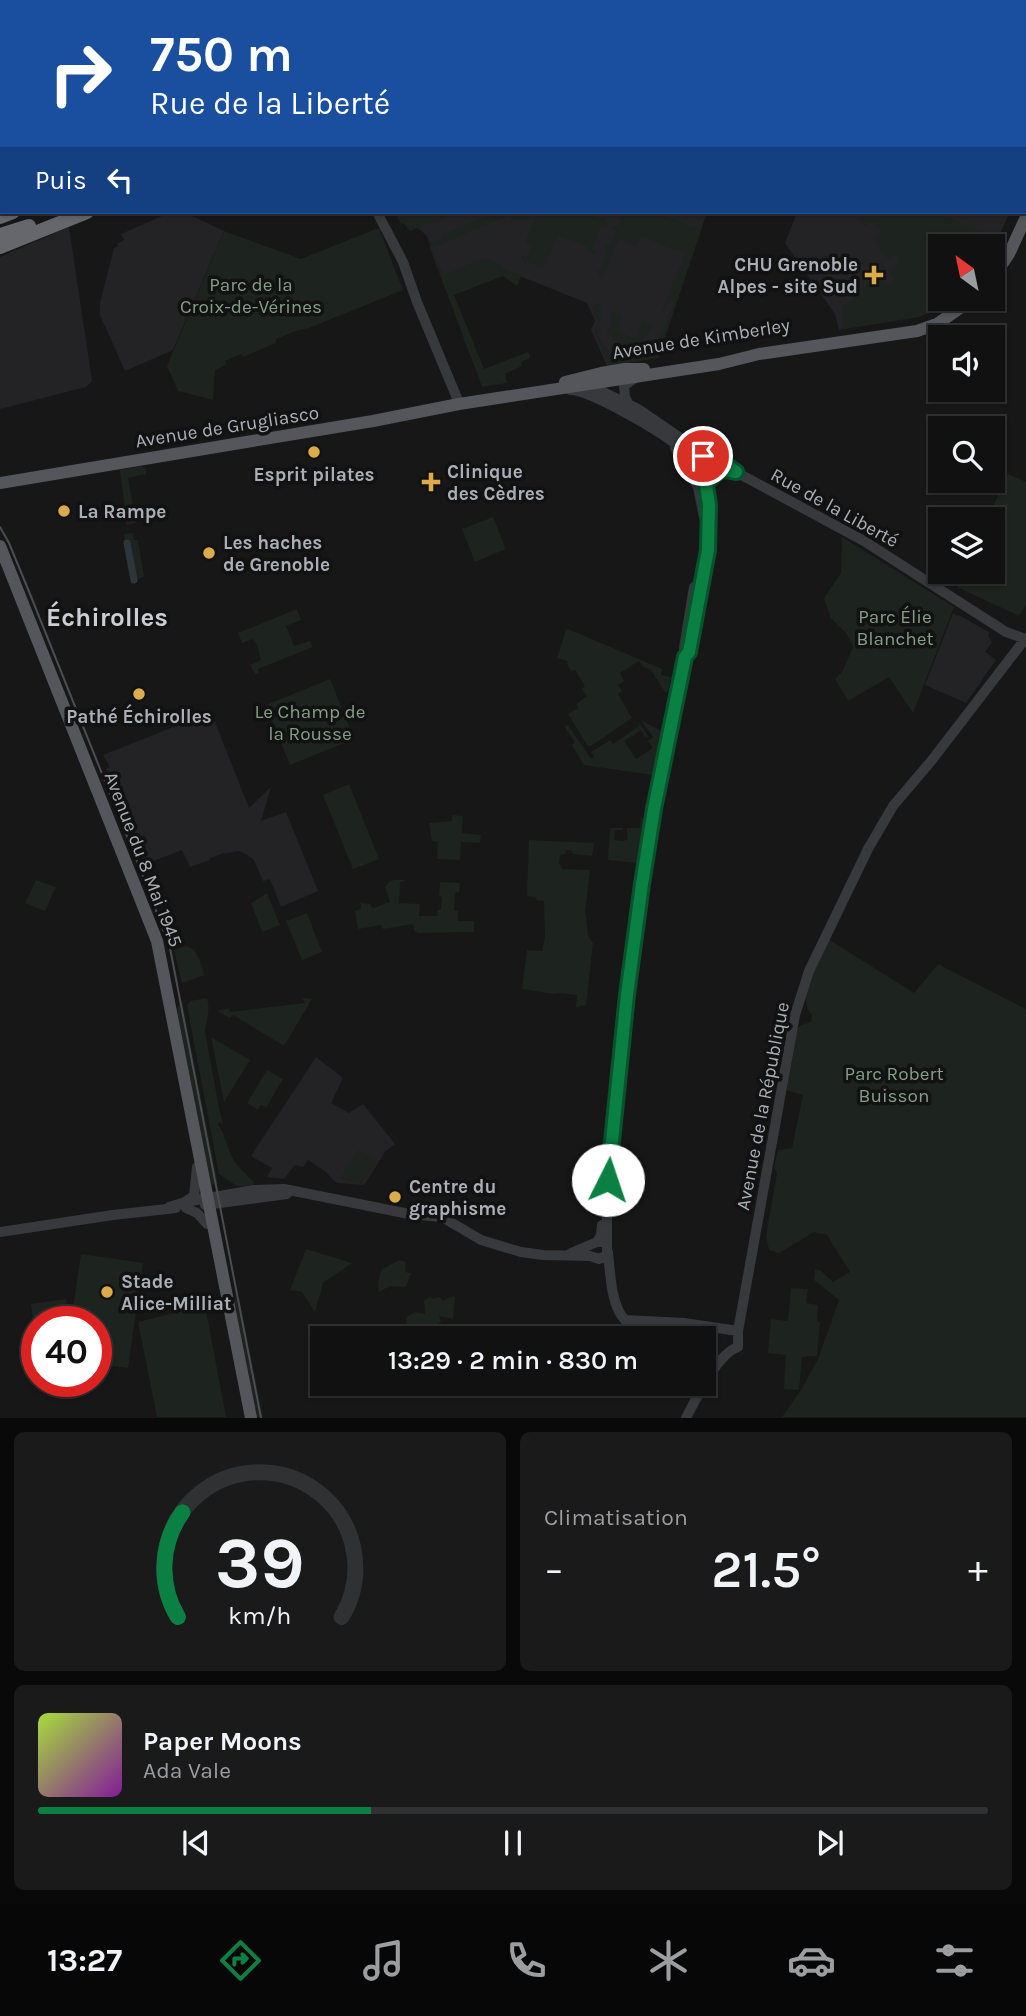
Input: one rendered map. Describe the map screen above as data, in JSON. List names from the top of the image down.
{
  "streets": {
    "main road": ["Avenue de Kimberley", "Avenue de Grugliasco", "Avenue du 8 Mai 1945"],
    "street": ["Rue de la Liberté", "Avenue de la République"]
  },
  "crossings": [
    ["Avenue de Kimberley", "Avenue de Grugliasco"],
    ["Rue de la Liberté", "Avenue de la République"]
  ],
  "districts": ["Échirolles"],
  "parks": [
    "Parc de la Croix-de-Vérines",
    "Parc Élie Blanchet",
    "Le Champ de la Rousse",
    "Parc Robert Buisson"
  ],
  "places": {
    "health": ["CHU Grenoble Alpes - site Sud", "Clinique des Cèdres"],
    "other": [
      "Esprit pilates",
      "La Rampe",
      "Les haches de Grenoble",
      "Pathé Échirolles",
      "Centre du graphisme",
      "Stade Alice-Milliat"
    ]
  },
  "north": "top left",
  "page": {
    "turn": ["750 m", "Rue de la Liberté"],
    "then": "Puis",
    "limit": "40",
    "trip": "13:29 · 2 min · 830 m",
    "tile": "Climatisation",
    "heat": ["−", "21.5°", "+"],
    "song": ["Paper Moons", "Ada Vale"],
    "tabs": "13:27",
    "gauge": ["39", "km/h"]
  }
}
